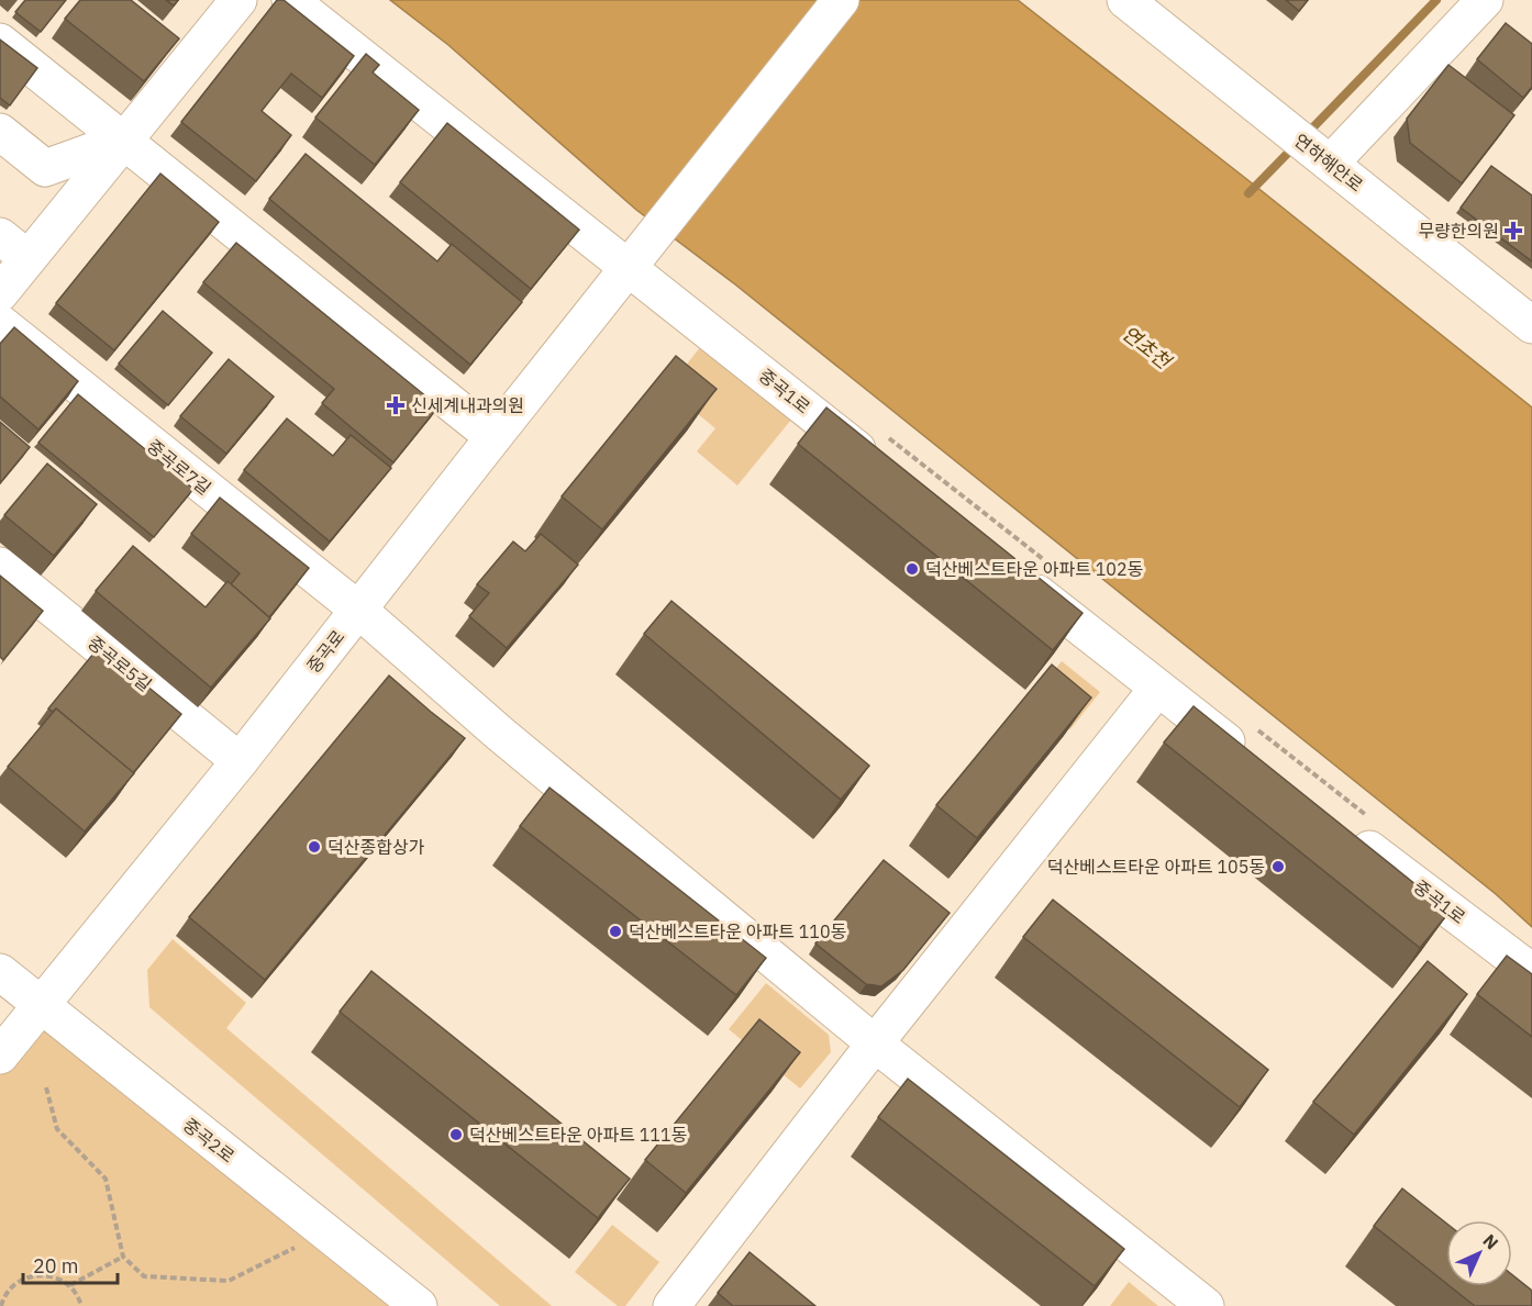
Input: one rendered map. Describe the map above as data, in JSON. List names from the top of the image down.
{
  "streets": {
    "street": [
      "연하해안로",
      "중곡1로",
      "중곡로7길",
      "중곡로",
      "중곡로5길",
      "중곡2로"
    ]
  },
  "crossings": [
    ["중곡1로", "중곡로"],
    ["중곡로7길", "중곡로"],
    ["중곡로", "중곡로5길"],
    ["중곡로", "중곡2로"]
  ],
  "water": ["연초천"],
  "places": {
    "health": ["무량한의원", "신세계내과의원"],
    "other": [
      "덕산베스트타운 아파트 102동",
      "덕산종합상가",
      "덕산베스트타운 아파트 105동",
      "덕산베스트타운 아파트 110동",
      "덕산베스트타운 아파트 111동"
    ]
  },
  "scale_bar": "20 m",
  "north": "top right"
}
